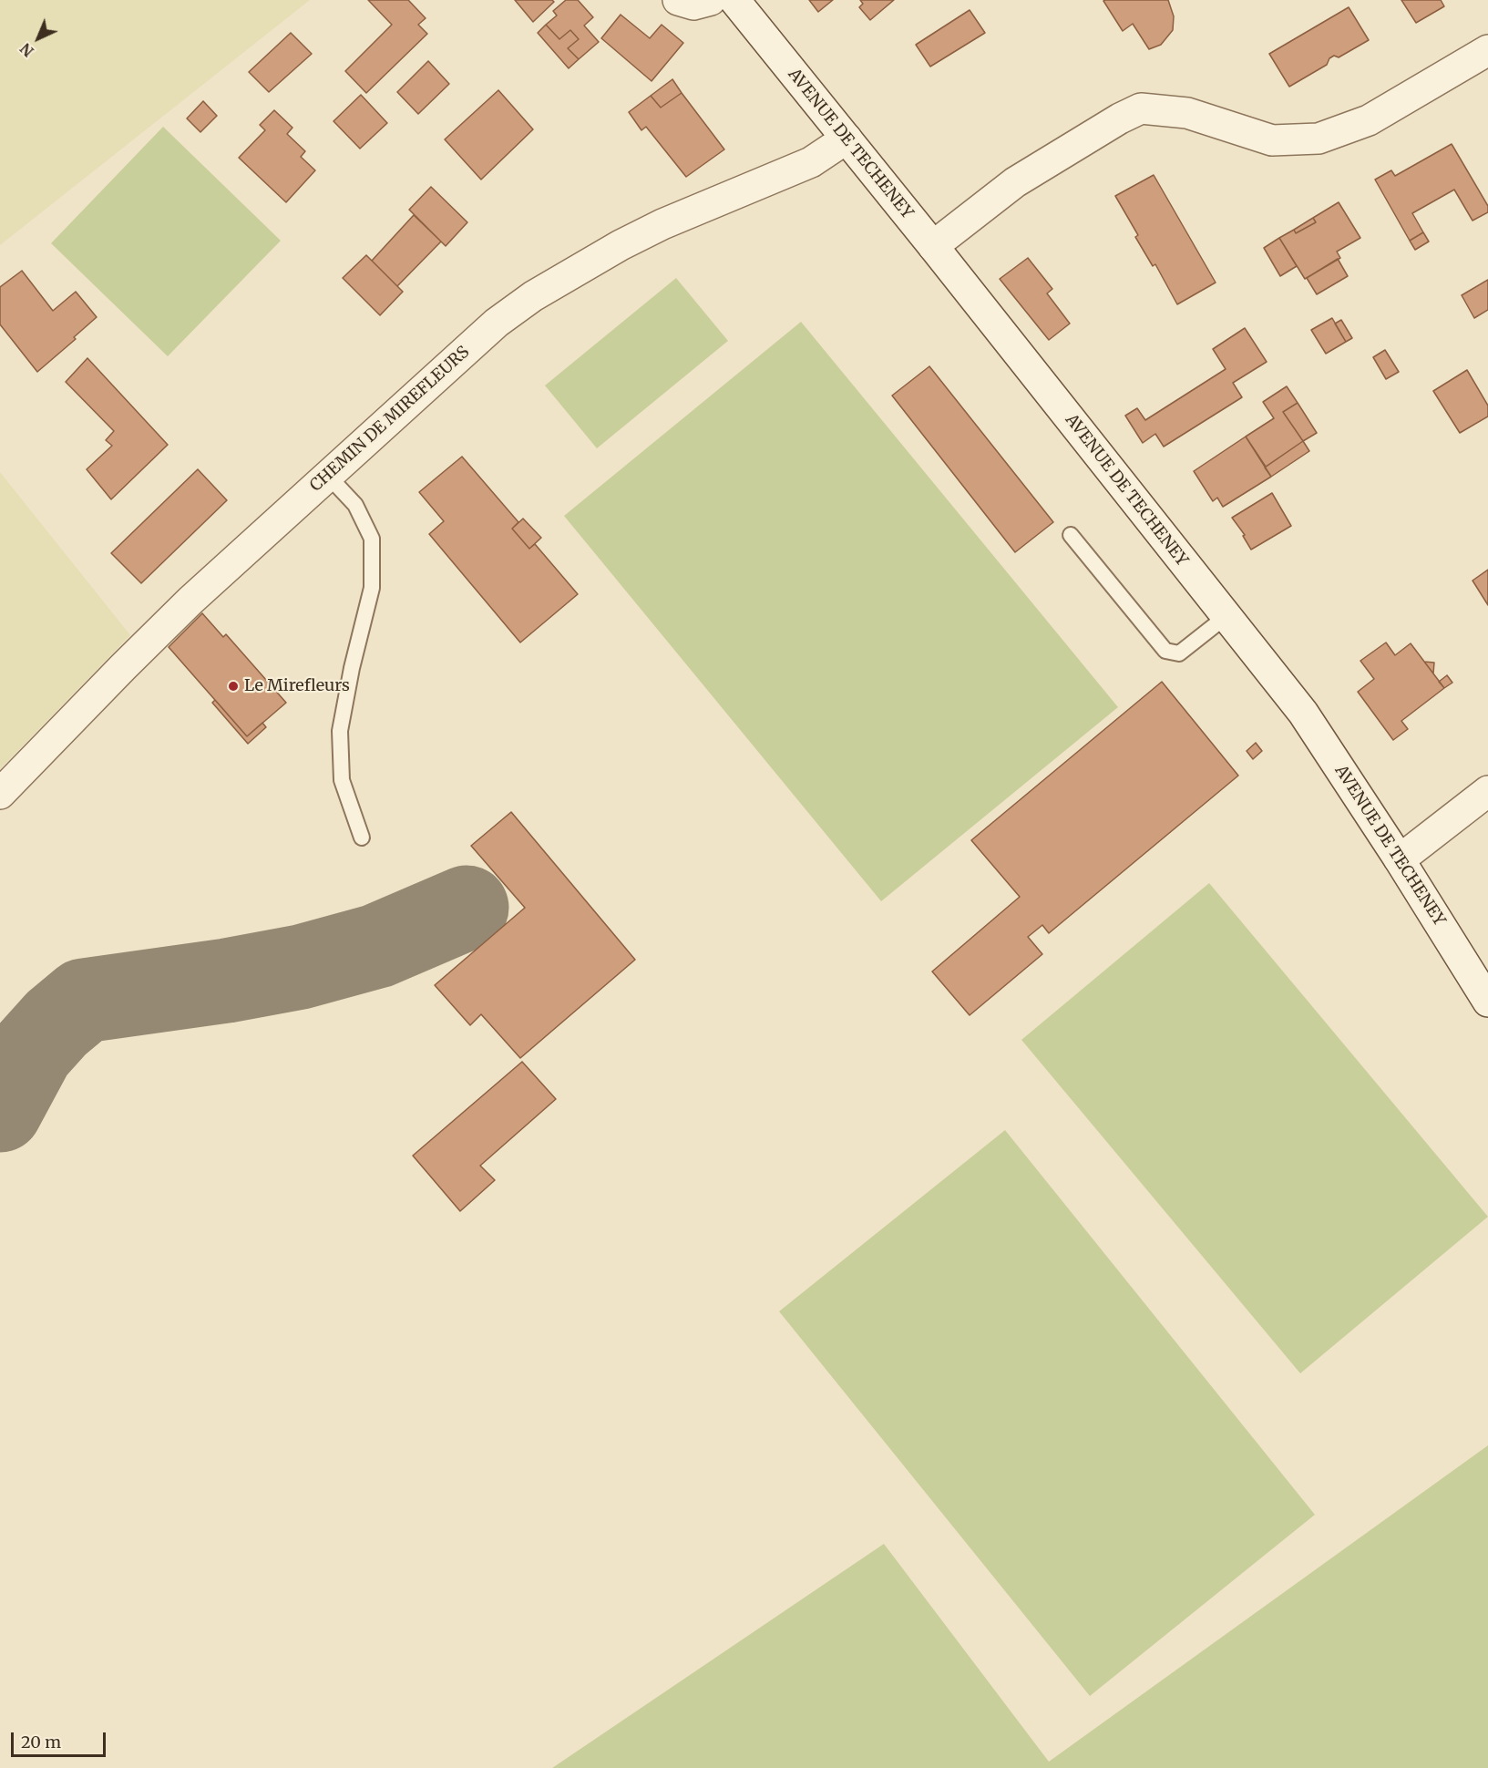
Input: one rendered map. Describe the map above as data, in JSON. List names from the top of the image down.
{
  "streets": {
    "street": ["AVENUE DE TECHENEY", "CHEMIN DE MIREFLEURS"]
  },
  "crossings": [
    ["AVENUE DE TECHENEY", "CHEMIN DE MIREFLEURS"]
  ],
  "places": ["Le Mirefleurs"],
  "scale_bar": "20 m",
  "north": "bottom left"
}
